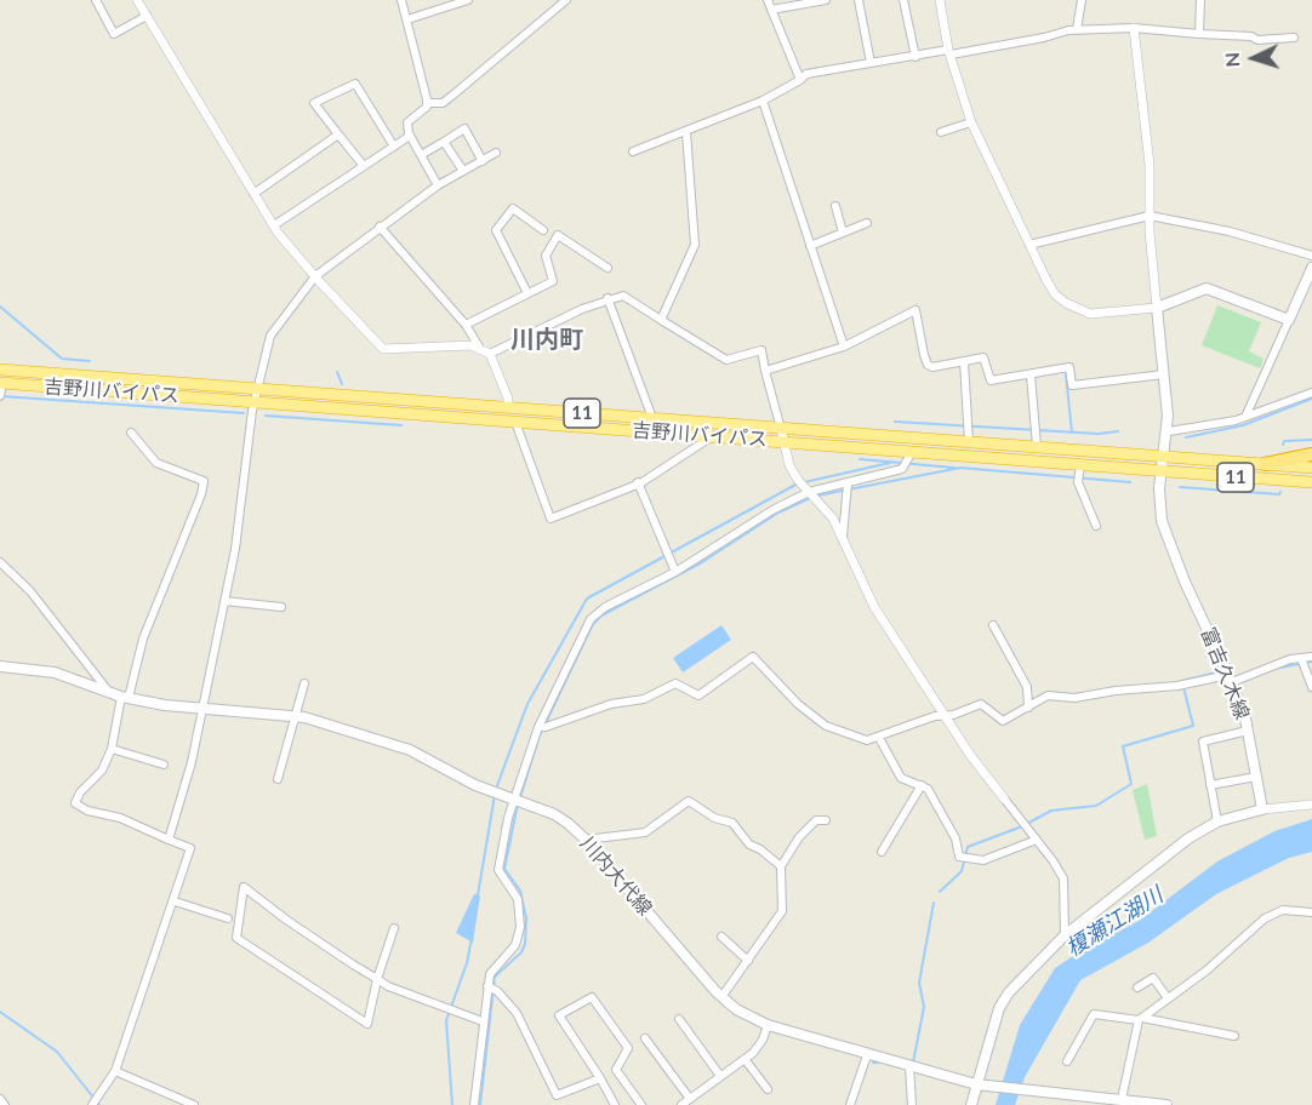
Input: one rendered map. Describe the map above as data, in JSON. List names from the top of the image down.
{
  "streets": {
    "highway": ["吉野川バイパス", "11"],
    "main road": ["富吉久木線", "川内大代線"]
  },
  "crossings": [
    ["吉野川バイパス", "富吉久木線"]
  ],
  "districts": ["川内町"],
  "water": ["榎瀬江湖川"],
  "north": "left"
}
